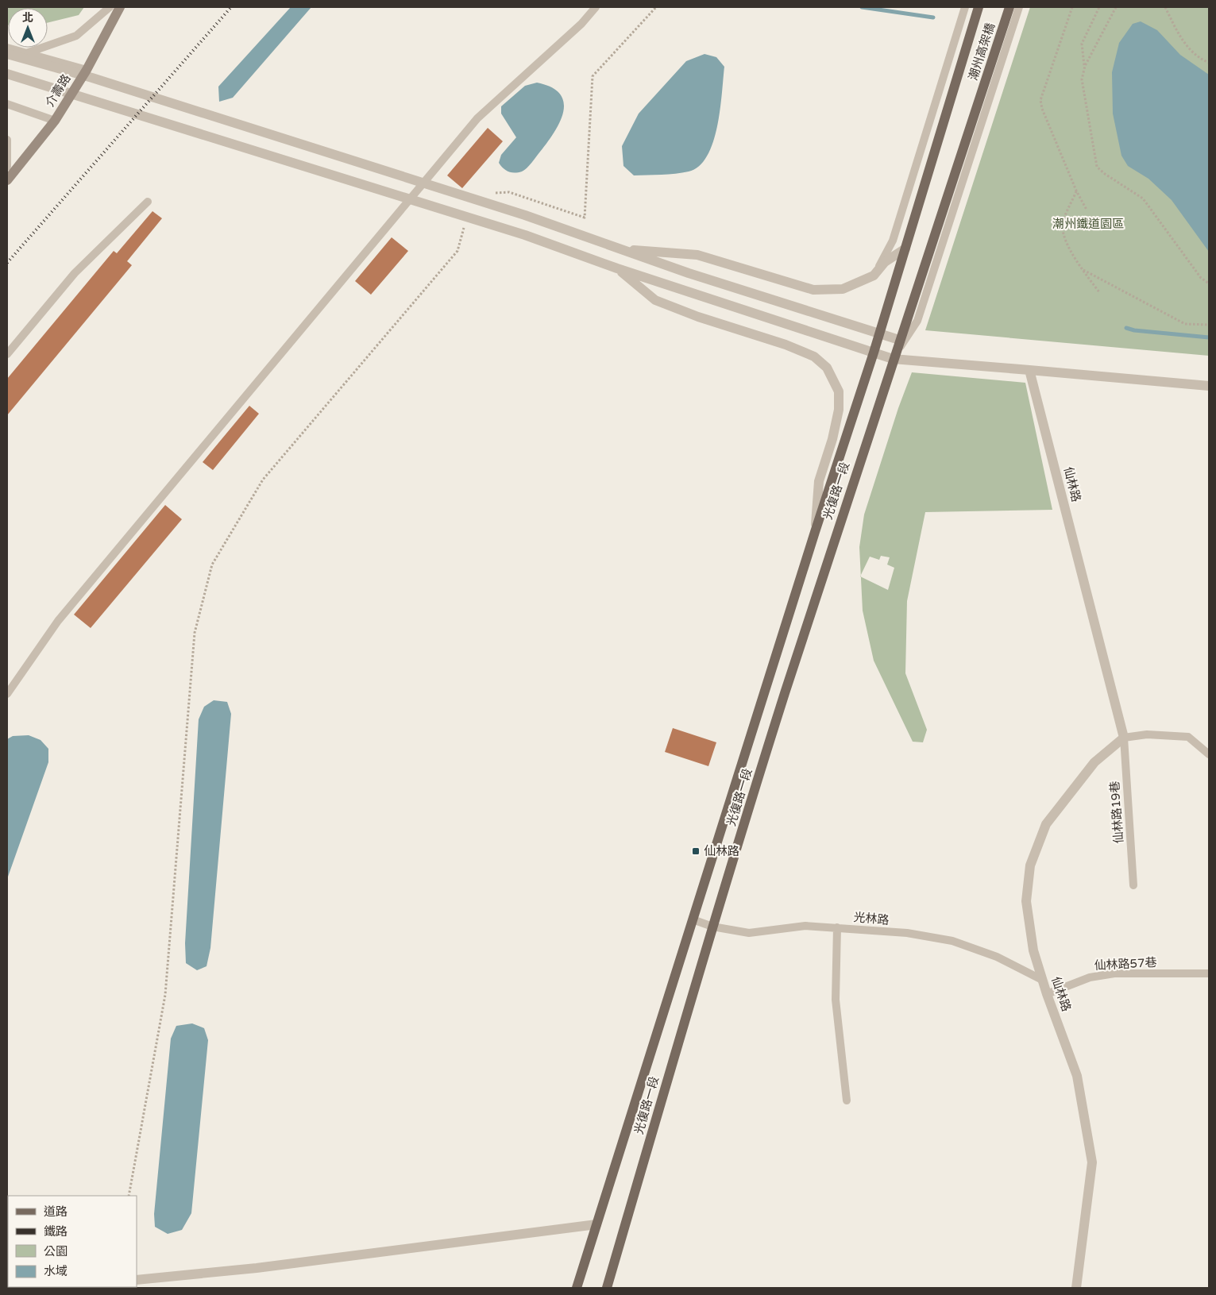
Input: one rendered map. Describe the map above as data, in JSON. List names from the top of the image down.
{
  "streets": {
    "main road": ["潮州高架橋", "介壽路", "光復路一段"],
    "street": ["仙林路"],
    "lane": ["仙林路19巷", "光林路", "仙林路57巷"]
  },
  "crossings": [
    ["潮州高架橋", "光復路一段"],
    ["仙林路", "仙林路19巷"],
    ["仙林路", "光林路"],
    ["仙林路", "仙林路57巷"],
    ["光復路一段", "光林路"]
  ],
  "parks": ["潮州鐵道園區"],
  "places": {
    "transit": ["仙林路"]
  },
  "legend": [
    "道路",
    "鐵路",
    "公園",
    "水域"
  ],
  "north": "top"
}
